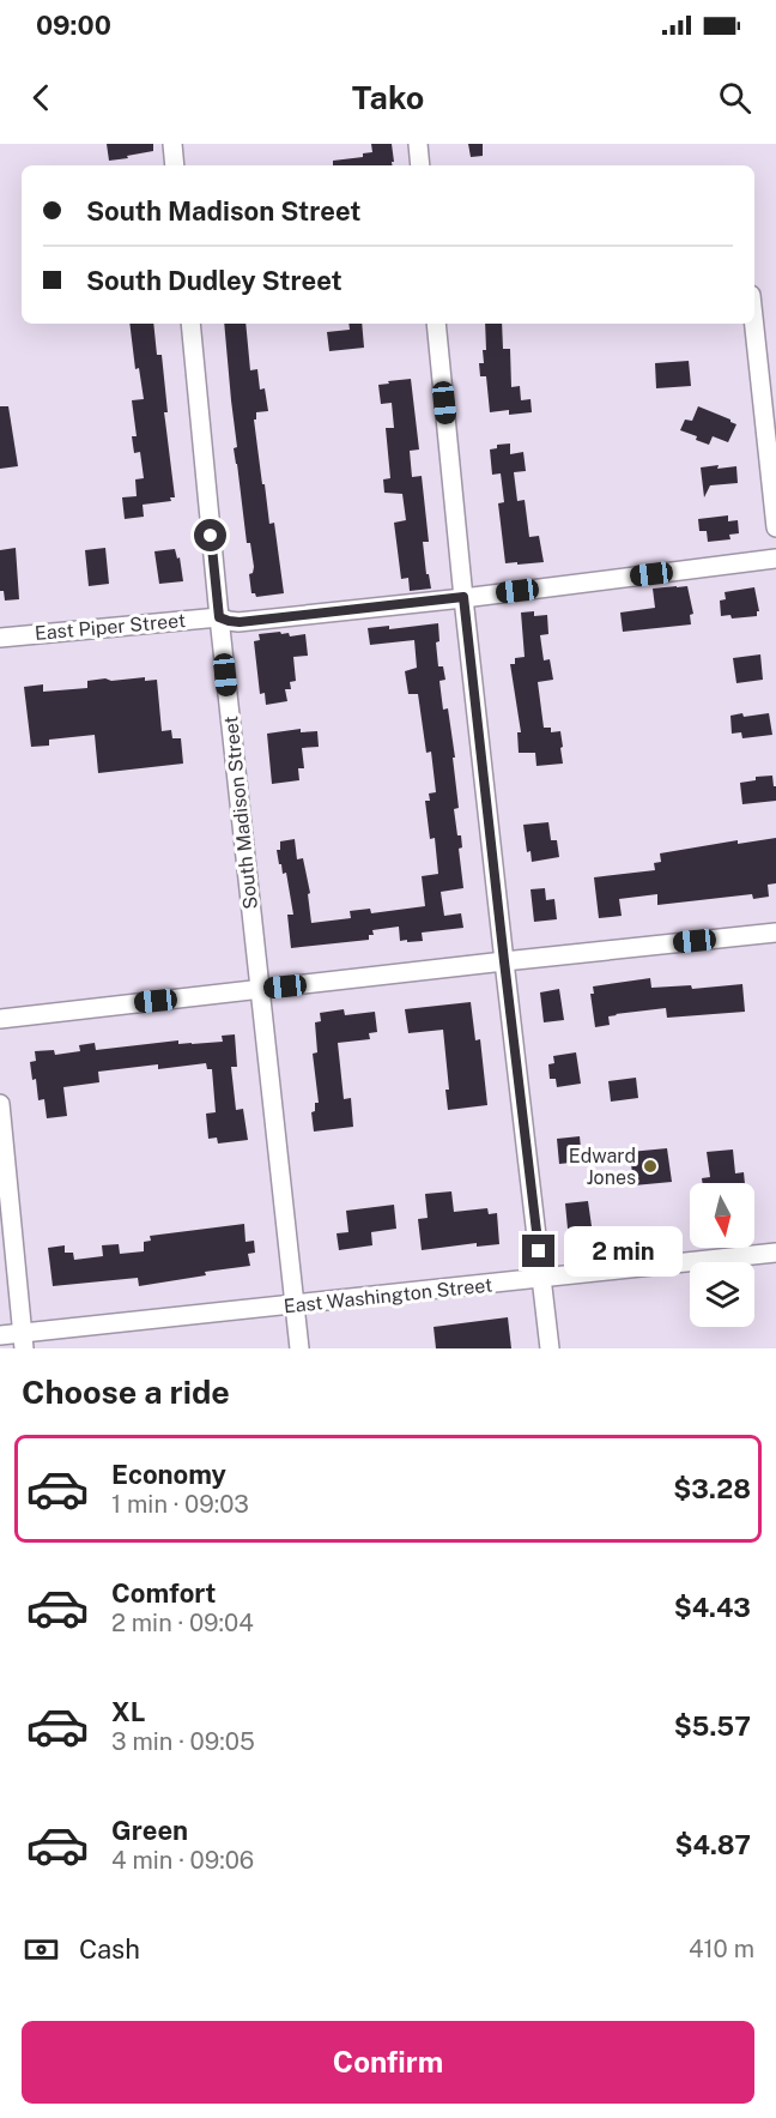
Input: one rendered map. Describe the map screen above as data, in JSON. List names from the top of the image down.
{
  "streets": {
    "street": ["East Piper Street", "South Madison Street", "East Washington Street"]
  },
  "crossings": [
    ["East Piper Street", "South Madison Street"],
    ["South Madison Street", "East Washington Street"]
  ],
  "places": ["Edward Jones"],
  "north": "bottom",
  "page": {
    "status": "09:00",
    "header": "Tako",
    "banner": ["South Madison Street", "South Dudley Street"],
    "bubble": "2 min",
    "heading": "Choose a ride",
    "list": [
      {
        "name": "Economy",
        "note": "1 min · 09:03",
        "value": "$3.28"
      },
      {
        "name": "Comfort",
        "note": "2 min · 09:04",
        "value": "$4.43"
      },
      {
        "name": "XL",
        "note": "3 min · 09:05",
        "value": "$5.57"
      },
      {
        "name": "Green",
        "note": "4 min · 09:06",
        "value": "$4.87"
      }
    ],
    "pay": ["Cash", "410 m"],
    "buttons": "Confirm"
  }
}
